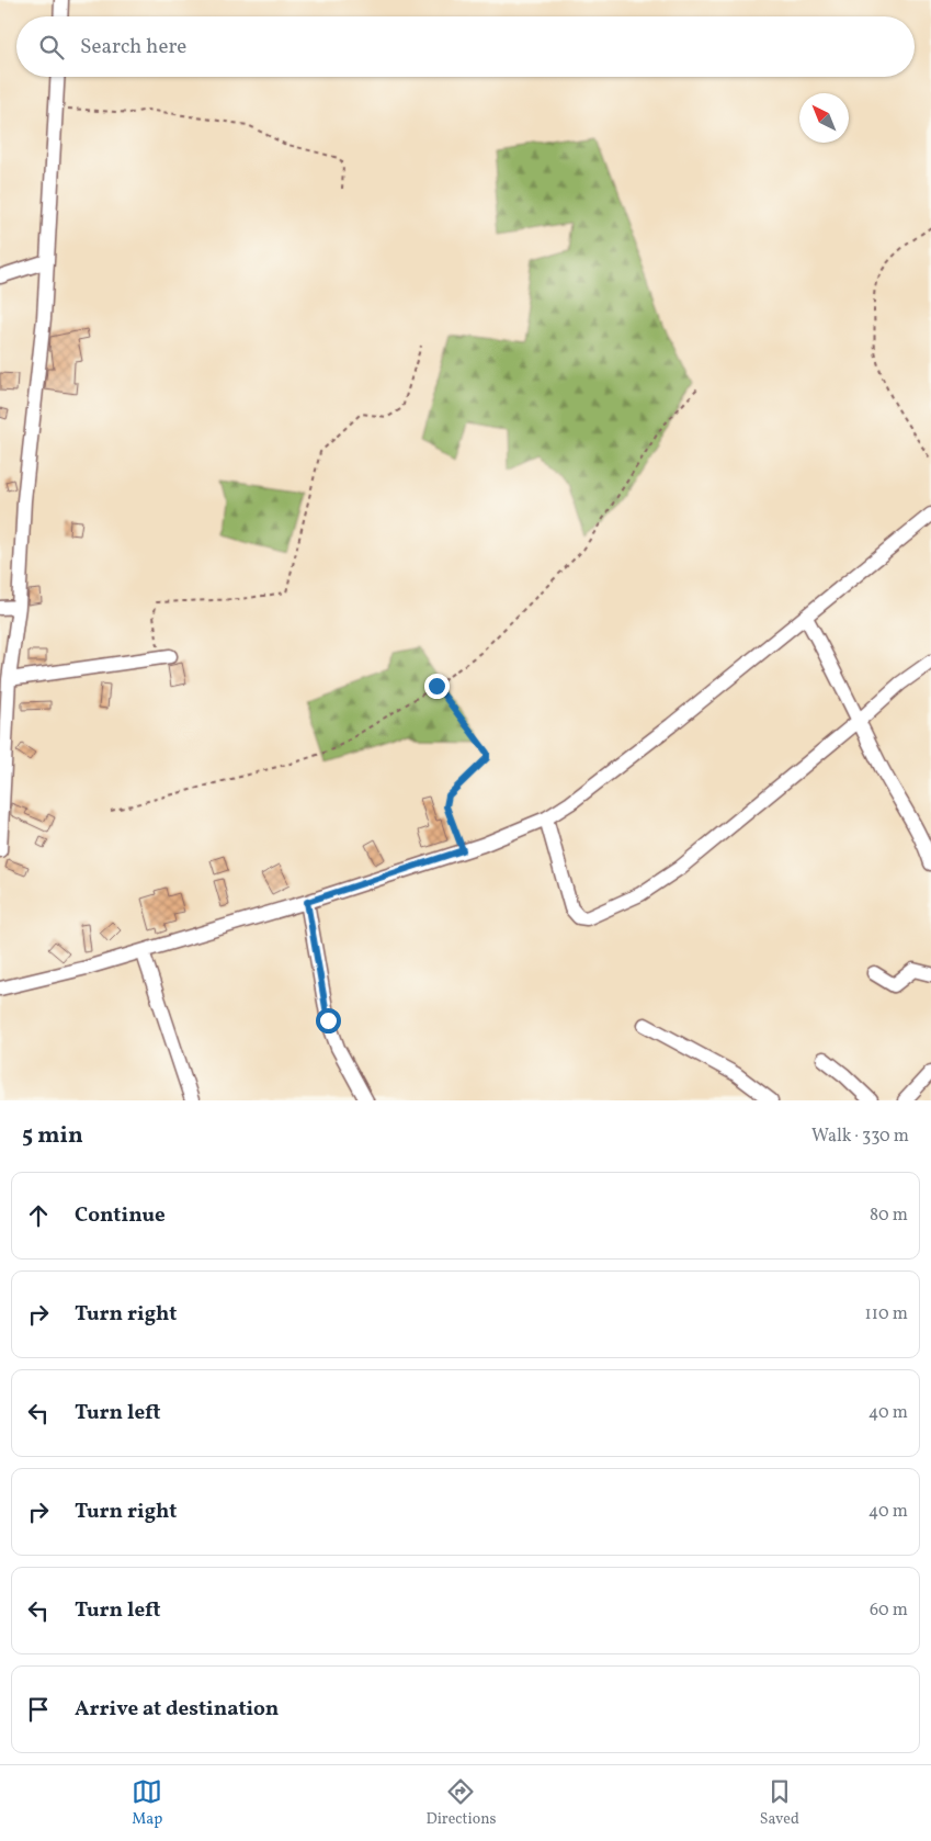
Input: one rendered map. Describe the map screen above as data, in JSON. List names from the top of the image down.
{
  "north": "top left",
  "page": {
    "search": "Search here",
    "heading": ["5 min", "Walk · 330 m"],
    "list": [
      ["Continue", "80 m"],
      ["Turn right", "110 m"],
      ["Turn left", "40 m"],
      ["Turn right", "40 m"],
      ["Turn left", "60 m"],
      "Arrive at destination"
    ],
    "nav": ["Map", "Directions", "Saved"]
  }
}
